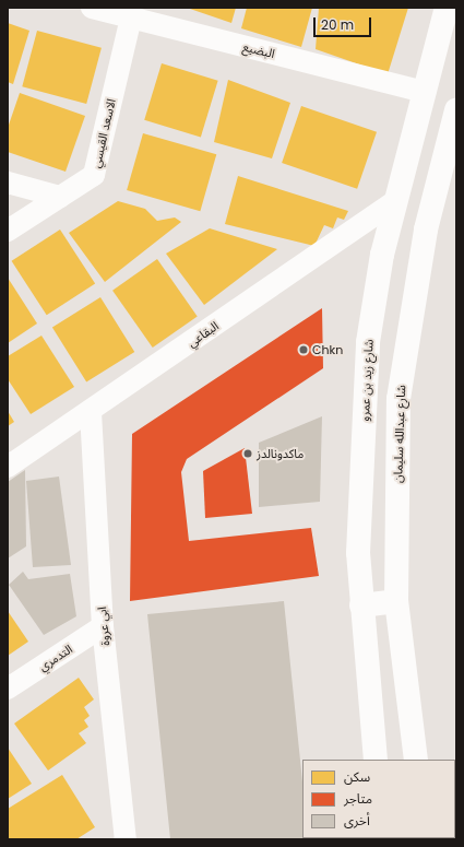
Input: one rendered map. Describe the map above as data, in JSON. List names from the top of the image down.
{
  "streets": {
    "main road": ["شارع زيد بن عمرو", "شارع عبدالله سليمان"],
    "street": [
      "البضيع",
      "الاسعد القيسي",
      "البقاعي",
      "ابي عروة",
      "التدمري"
    ]
  },
  "crossings": [
    ["البضيع", "الاسعد القيسي"],
    ["البضيع", "شارع زيد بن عمرو"],
    ["البقاعي", "شارع زيد بن عمرو"],
    ["البقاعي", "ابي عروة"],
    ["ابي عروة", "التدمري"]
  ],
  "places": ["Chkn", "ماكدونالدز"],
  "legend": ["سكن", "متاجر", "أخرى"],
  "scale_bar": "20 m"
}
